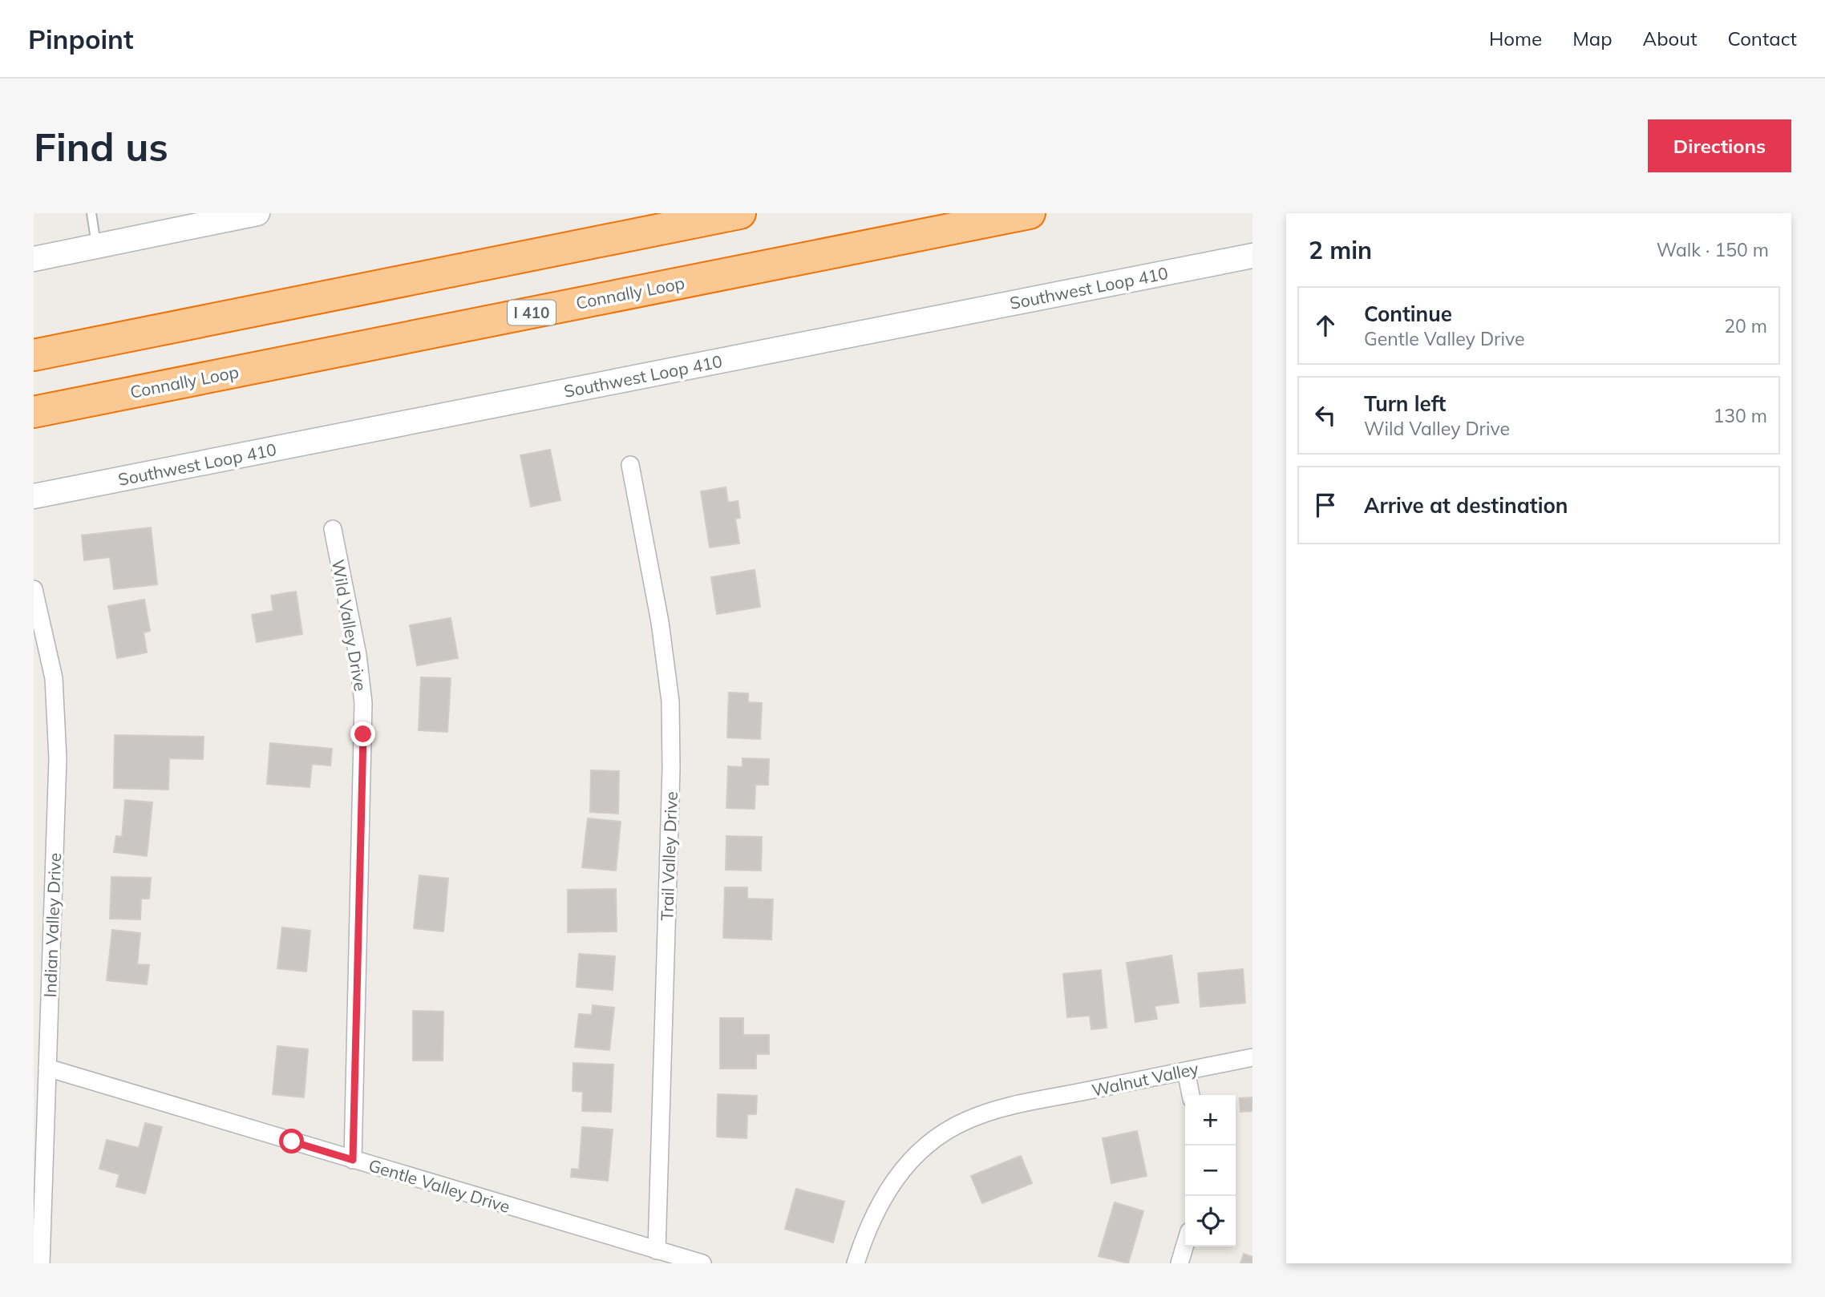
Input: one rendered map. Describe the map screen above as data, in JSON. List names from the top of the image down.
{
  "streets": {
    "highway": ["Connally Loop", "I 410"],
    "main road": ["Southwest Loop 410"],
    "street": [
      "Wild Valley Drive",
      "Trail Valley Drive",
      "Indian Valley Drive",
      "Walnut Valley",
      "Gentle Valley Drive"
    ]
  },
  "crossings": [
    ["Wild Valley Drive", "Gentle Valley Drive"],
    ["Trail Valley Drive", "Gentle Valley Drive"],
    ["Indian Valley Drive", "Gentle Valley Drive"]
  ],
  "page": {
    "header": "Pinpoint",
    "nav": [
      "Home",
      "Map",
      "About",
      "Contact"
    ],
    "buttons": "Directions",
    "title": "Find us",
    "heading": ["2 min", "Walk · 150 m"],
    "list": [
      ["Continue", "Gentle Valley Drive", "20 m"],
      ["Turn left", "Wild Valley Drive", "130 m"],
      "Arrive at destination"
    ],
    "map_buttons": ["+", "−"]
  }
}
